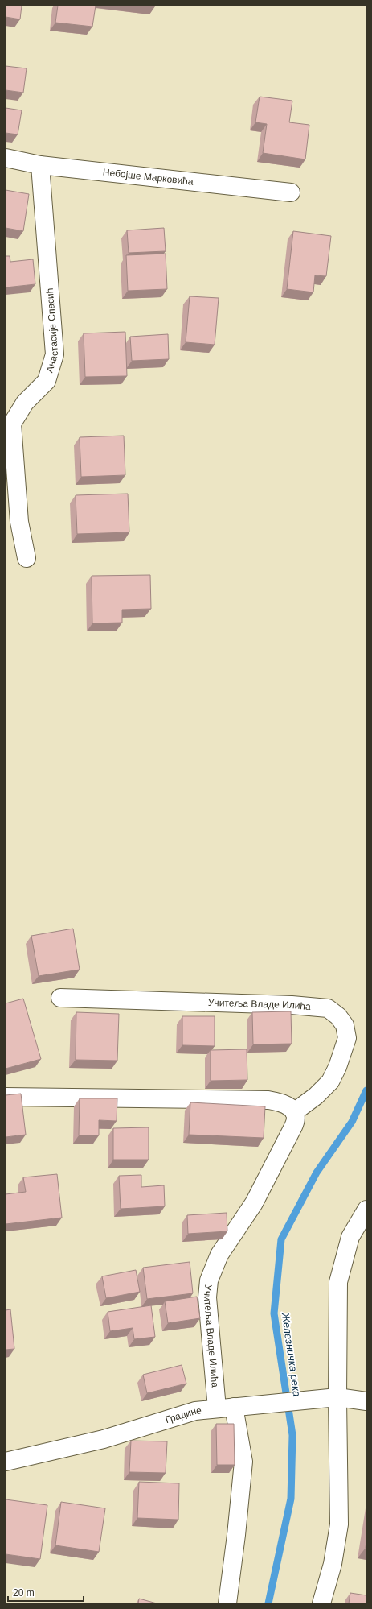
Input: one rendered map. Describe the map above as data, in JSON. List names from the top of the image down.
{
  "streets": {
    "street": [
      "Небојше Марковића",
      "Анастасије Спасић",
      "Учитеља Владе Илића",
      "Градине"
    ]
  },
  "crossings": [
    ["Небојше Марковића", "Анастасије Спасић"],
    ["Учитеља Владе Илића", "Градине"]
  ],
  "water": ["Железничка река"],
  "scale_bar": "20 m"
}
